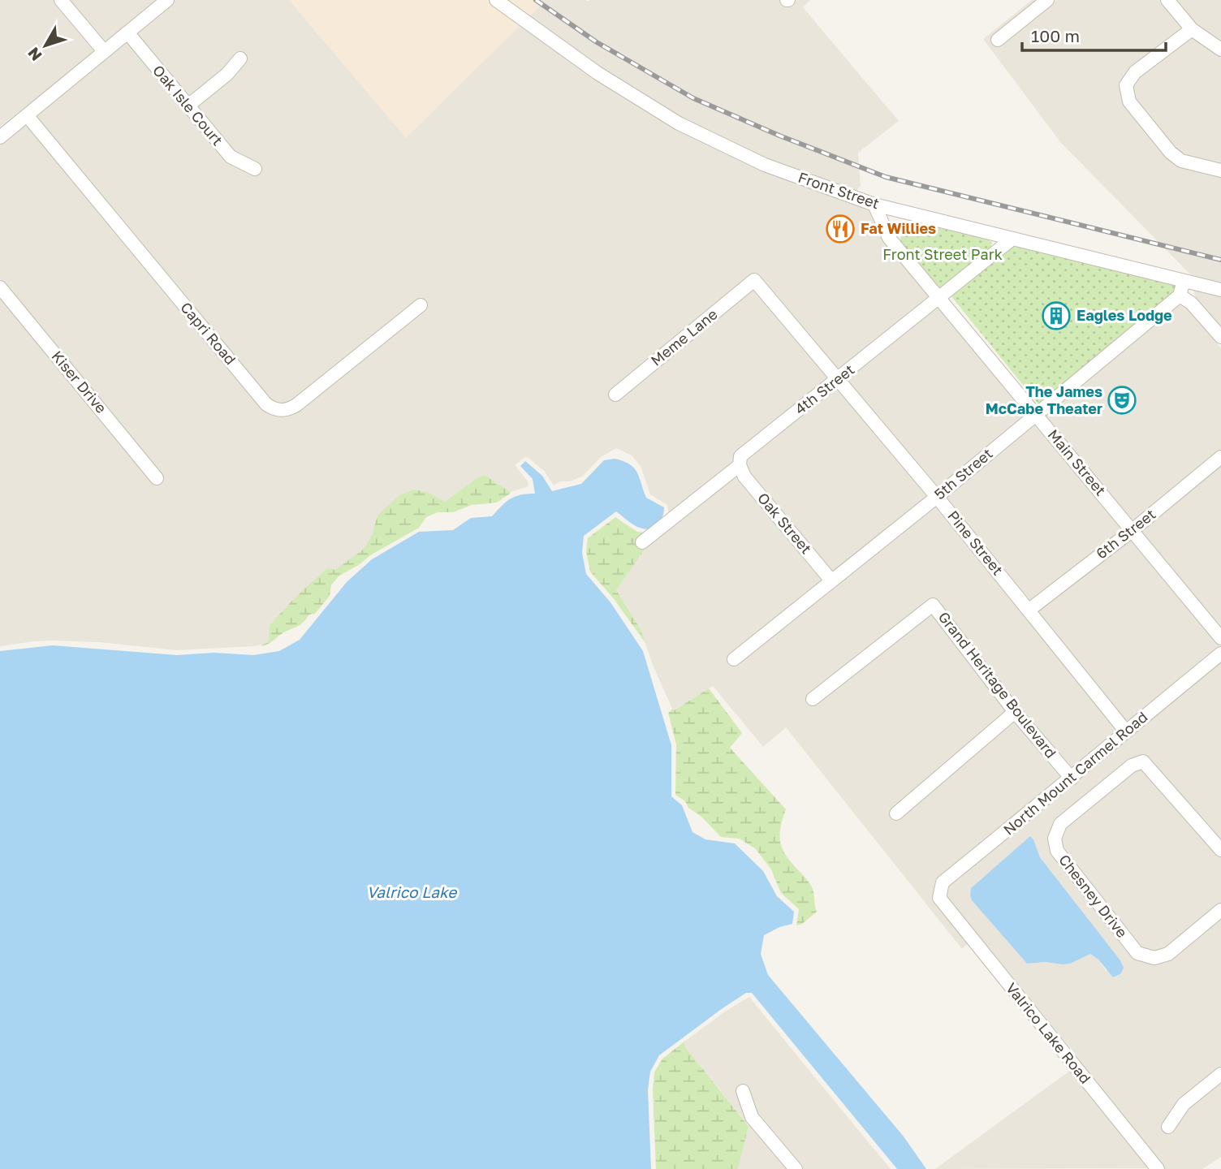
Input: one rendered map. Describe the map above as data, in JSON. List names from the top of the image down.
{
  "streets": {
    "street": [
      "Oak Isle Court",
      "Front Street",
      "Capri Road",
      "Meme Lane",
      "Kiser Drive",
      "4th Street",
      "Main Street",
      "5th Street",
      "Oak Street",
      "6th Street",
      "Pine Street",
      "Grand Heritage Boulevard",
      "North Mount Carmel Road",
      "Chesney Drive",
      "Valrico Lake Road"
    ]
  },
  "crossings": [
    ["Front Street", "4th Street"],
    ["Front Street", "Main Street"],
    ["Meme Lane", "Pine Street"],
    ["4th Street", "Main Street"],
    ["4th Street", "Oak Street"],
    ["4th Street", "Pine Street"],
    ["Main Street", "5th Street"],
    ["Main Street", "6th Street"],
    ["5th Street", "Oak Street"],
    ["5th Street", "Pine Street"],
    ["6th Street", "Pine Street"],
    ["Pine Street", "North Mount Carmel Road"],
    ["Grand Heritage Boulevard", "North Mount Carmel Road"],
    ["North Mount Carmel Road", "Valrico Lake Road"]
  ],
  "water": ["Valrico Lake"],
  "parks": ["Front Street Park"],
  "places": {
    "restaurant": ["Fat Willies"],
    "building": ["Eagles Lodge"],
    "theatre": ["The James McCabe Theater"]
  },
  "scale_bar": "100 m",
  "north": "bottom left"
}
